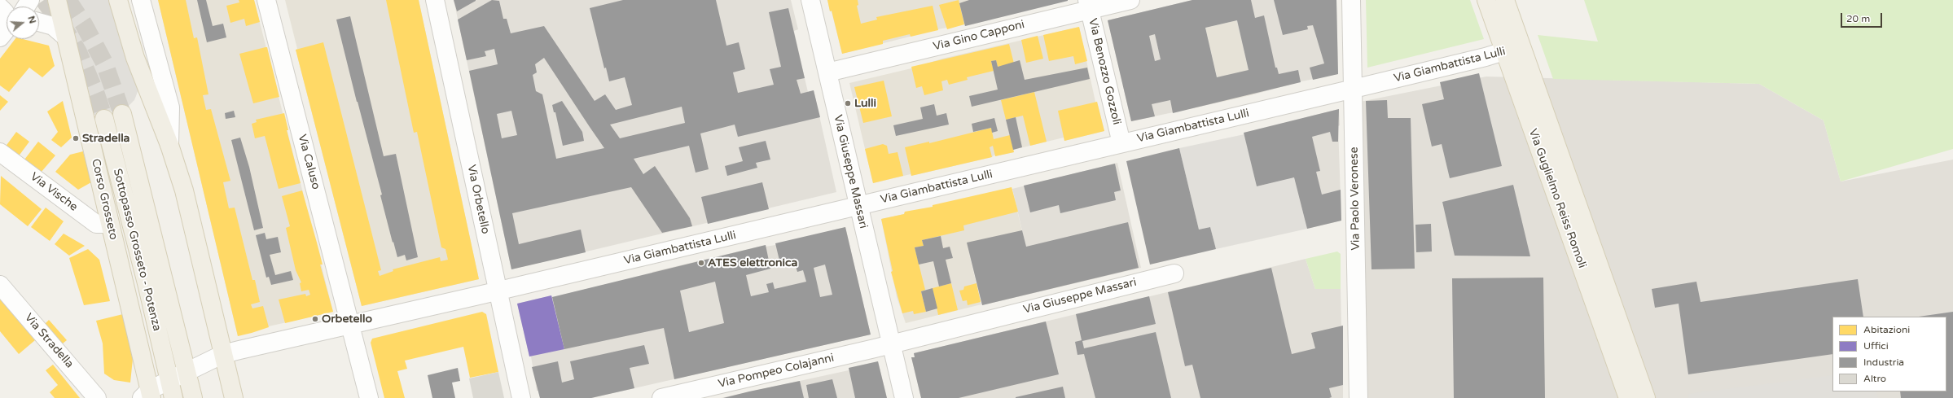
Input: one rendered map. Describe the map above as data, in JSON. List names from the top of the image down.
{
  "streets": {
    "main road": ["Via Guglielmo Reiss Romoli", "Corso Grosseto", "Sottopasso Grosseto - Potenza"],
    "street": [
      "Via Gino Capponi",
      "Via Giambattista Lulli",
      "Via Benozzo Gozzoli",
      "Via Caluso",
      "Via Giuseppe Massari",
      "Via Vische",
      "Via Paolo Veronese",
      "Via Orbetello",
      "Via Stradella",
      "Via Pompeo Colajanni"
    ]
  },
  "crossings": [
    ["Via Gino Capponi", "Via Benozzo Gozzoli"],
    ["Via Gino Capponi", "Via Giuseppe Massari"],
    ["Via Giambattista Lulli", "Via Benozzo Gozzoli"],
    ["Via Giambattista Lulli", "Via Caluso"],
    ["Via Giambattista Lulli", "Via Giuseppe Massari"],
    ["Via Giambattista Lulli", "Via Paolo Veronese"],
    ["Via Giambattista Lulli", "Via Guglielmo Reiss Romoli"],
    ["Via Giambattista Lulli", "Corso Grosseto"],
    ["Via Giambattista Lulli", "Via Orbetello"],
    ["Via Giambattista Lulli", "Sottopasso Grosseto - Potenza"],
    ["Via Giuseppe Massari", "Via Pompeo Colajanni"],
    ["Via Vische", "Corso Grosseto"]
  ],
  "places": [
    "Lulli",
    "Stradella",
    "ATES elettronica",
    "Orbetello"
  ],
  "legend": [
    "Abitazioni",
    "Uffici",
    "Industria",
    "Altro"
  ],
  "scale_bar": "20 m",
  "north": "right"
}
